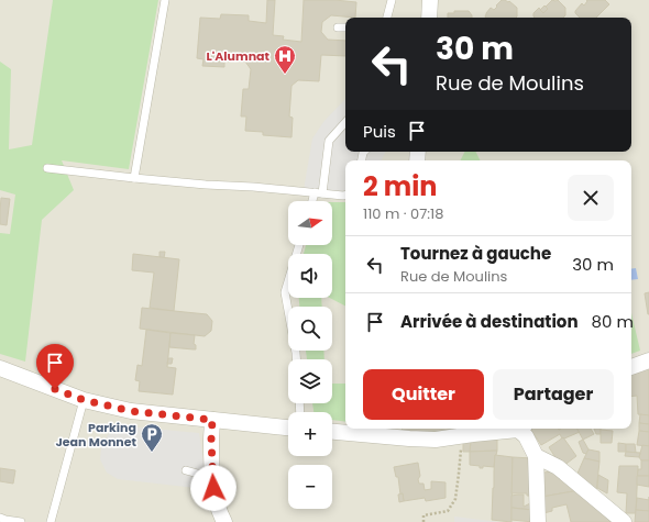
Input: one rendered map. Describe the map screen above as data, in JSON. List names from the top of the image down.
{
  "places": {
    "hospital": ["L'Alumnat"],
    "parking": ["Parking Jean Monnet"]
  },
  "north": "right",
  "page": {
    "turn": ["30 m", "Rue de Moulins"],
    "then": "Puis",
    "heading": ["2 min", "110 m · 07:18"],
    "map_buttons": ["+", "−"],
    "list": [
      {
        "name": "Tournez à gauche",
        "note": "Rue de Moulins",
        "value": "30 m"
      },
      {
        "name": "Arrivée à destination",
        "value": "80 m"
      }
    ],
    "buttons": ["Quitter", "Partager"]
  }
}
